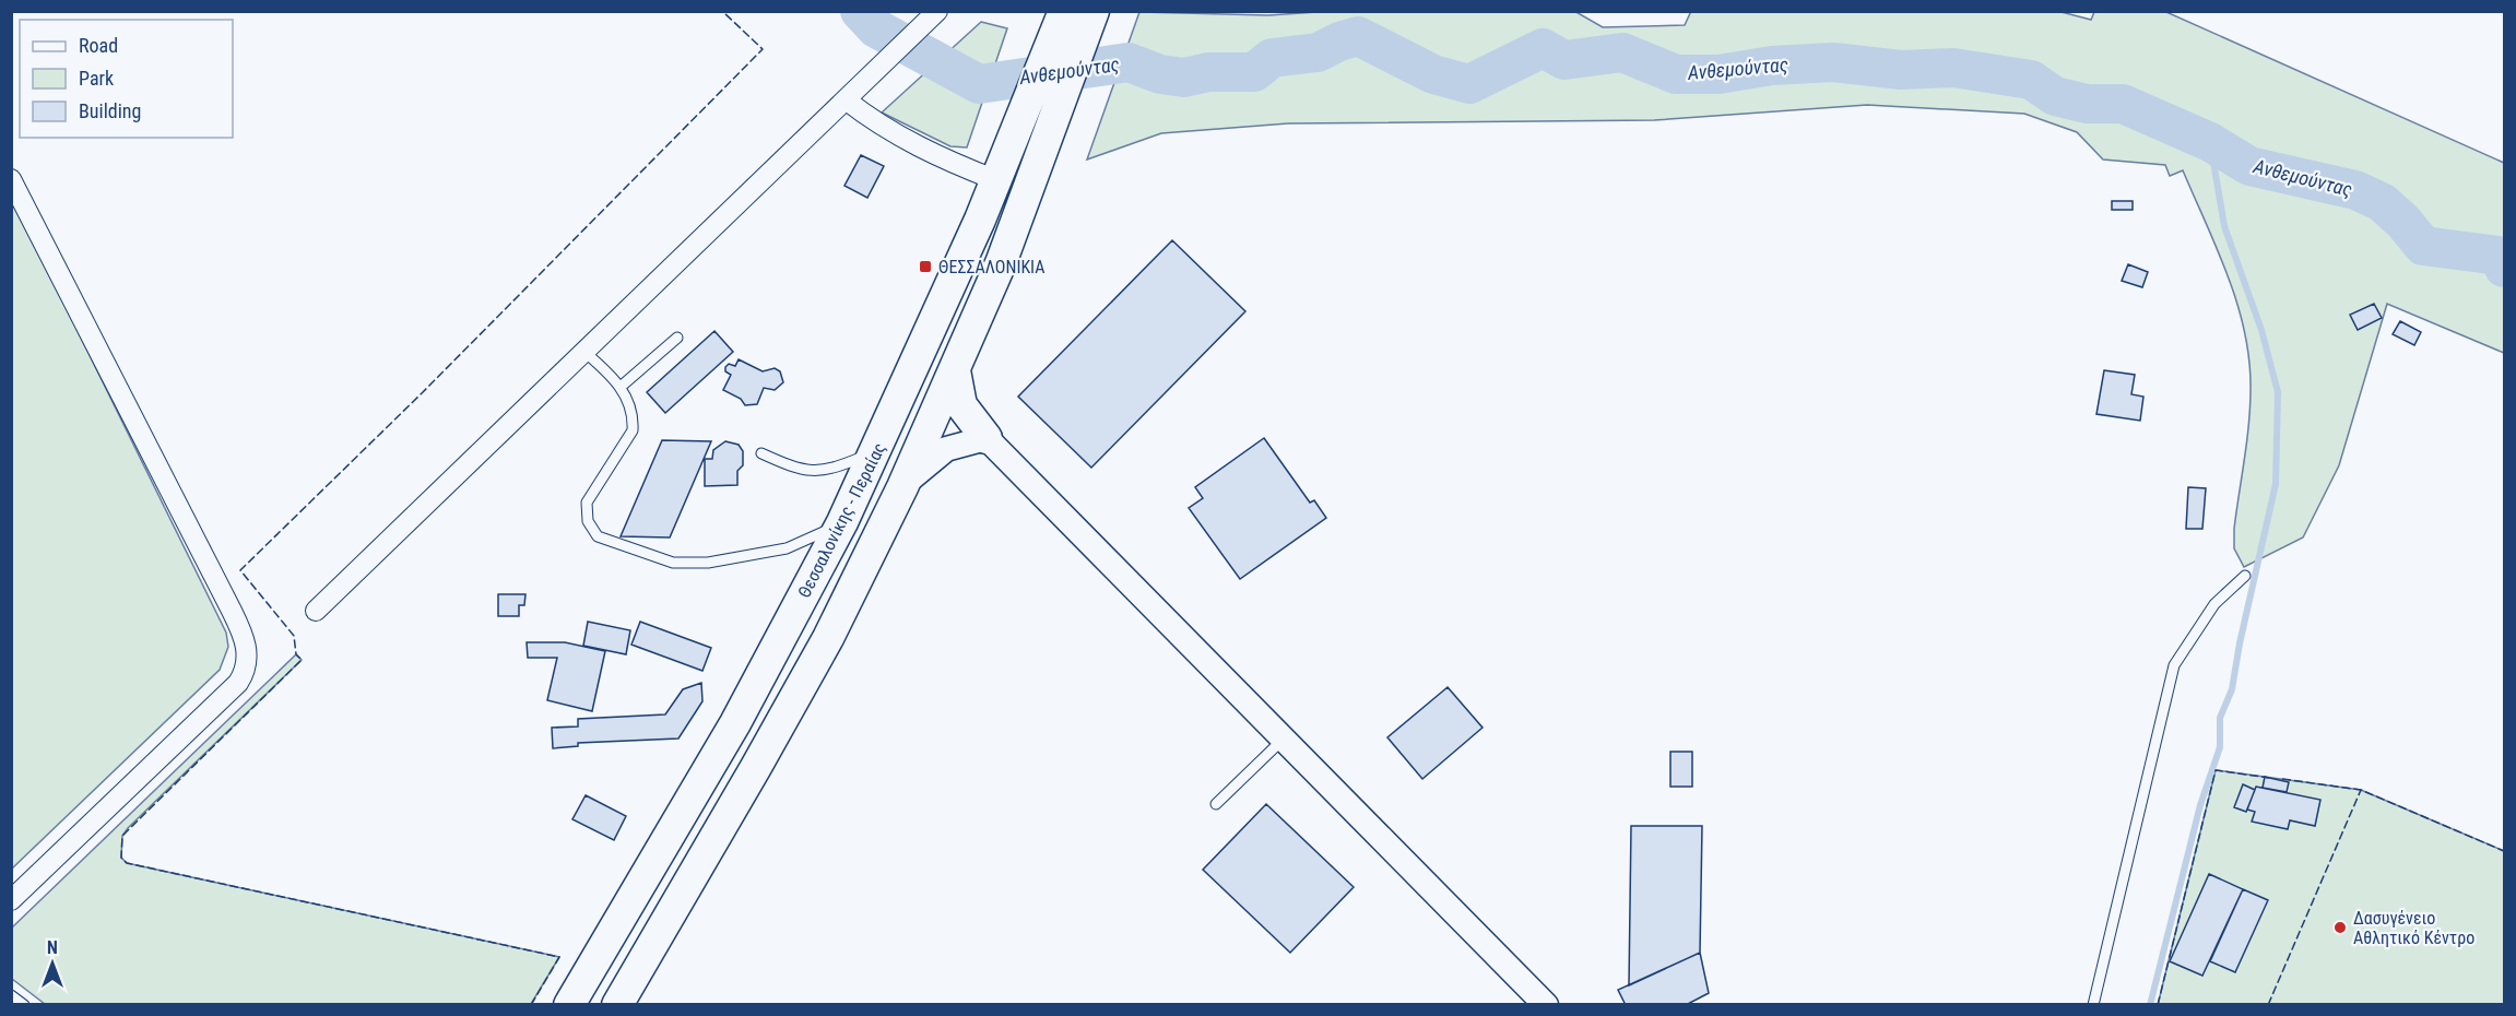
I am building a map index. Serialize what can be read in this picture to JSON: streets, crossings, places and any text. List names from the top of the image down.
{
  "streets": {
    "main road": ["Θεσσαλονίκης - Περαίας"]
  },
  "water": ["Ανθεμούντας"],
  "places": {
    "transit": ["ΘΕΣΣΑΛΟΝΙΚΙΑ"],
    "other": ["Δασυγένειο Αθλητικό Κέντρο"]
  },
  "legend": ["Road", "Park", "Building"],
  "north": "top"
}
